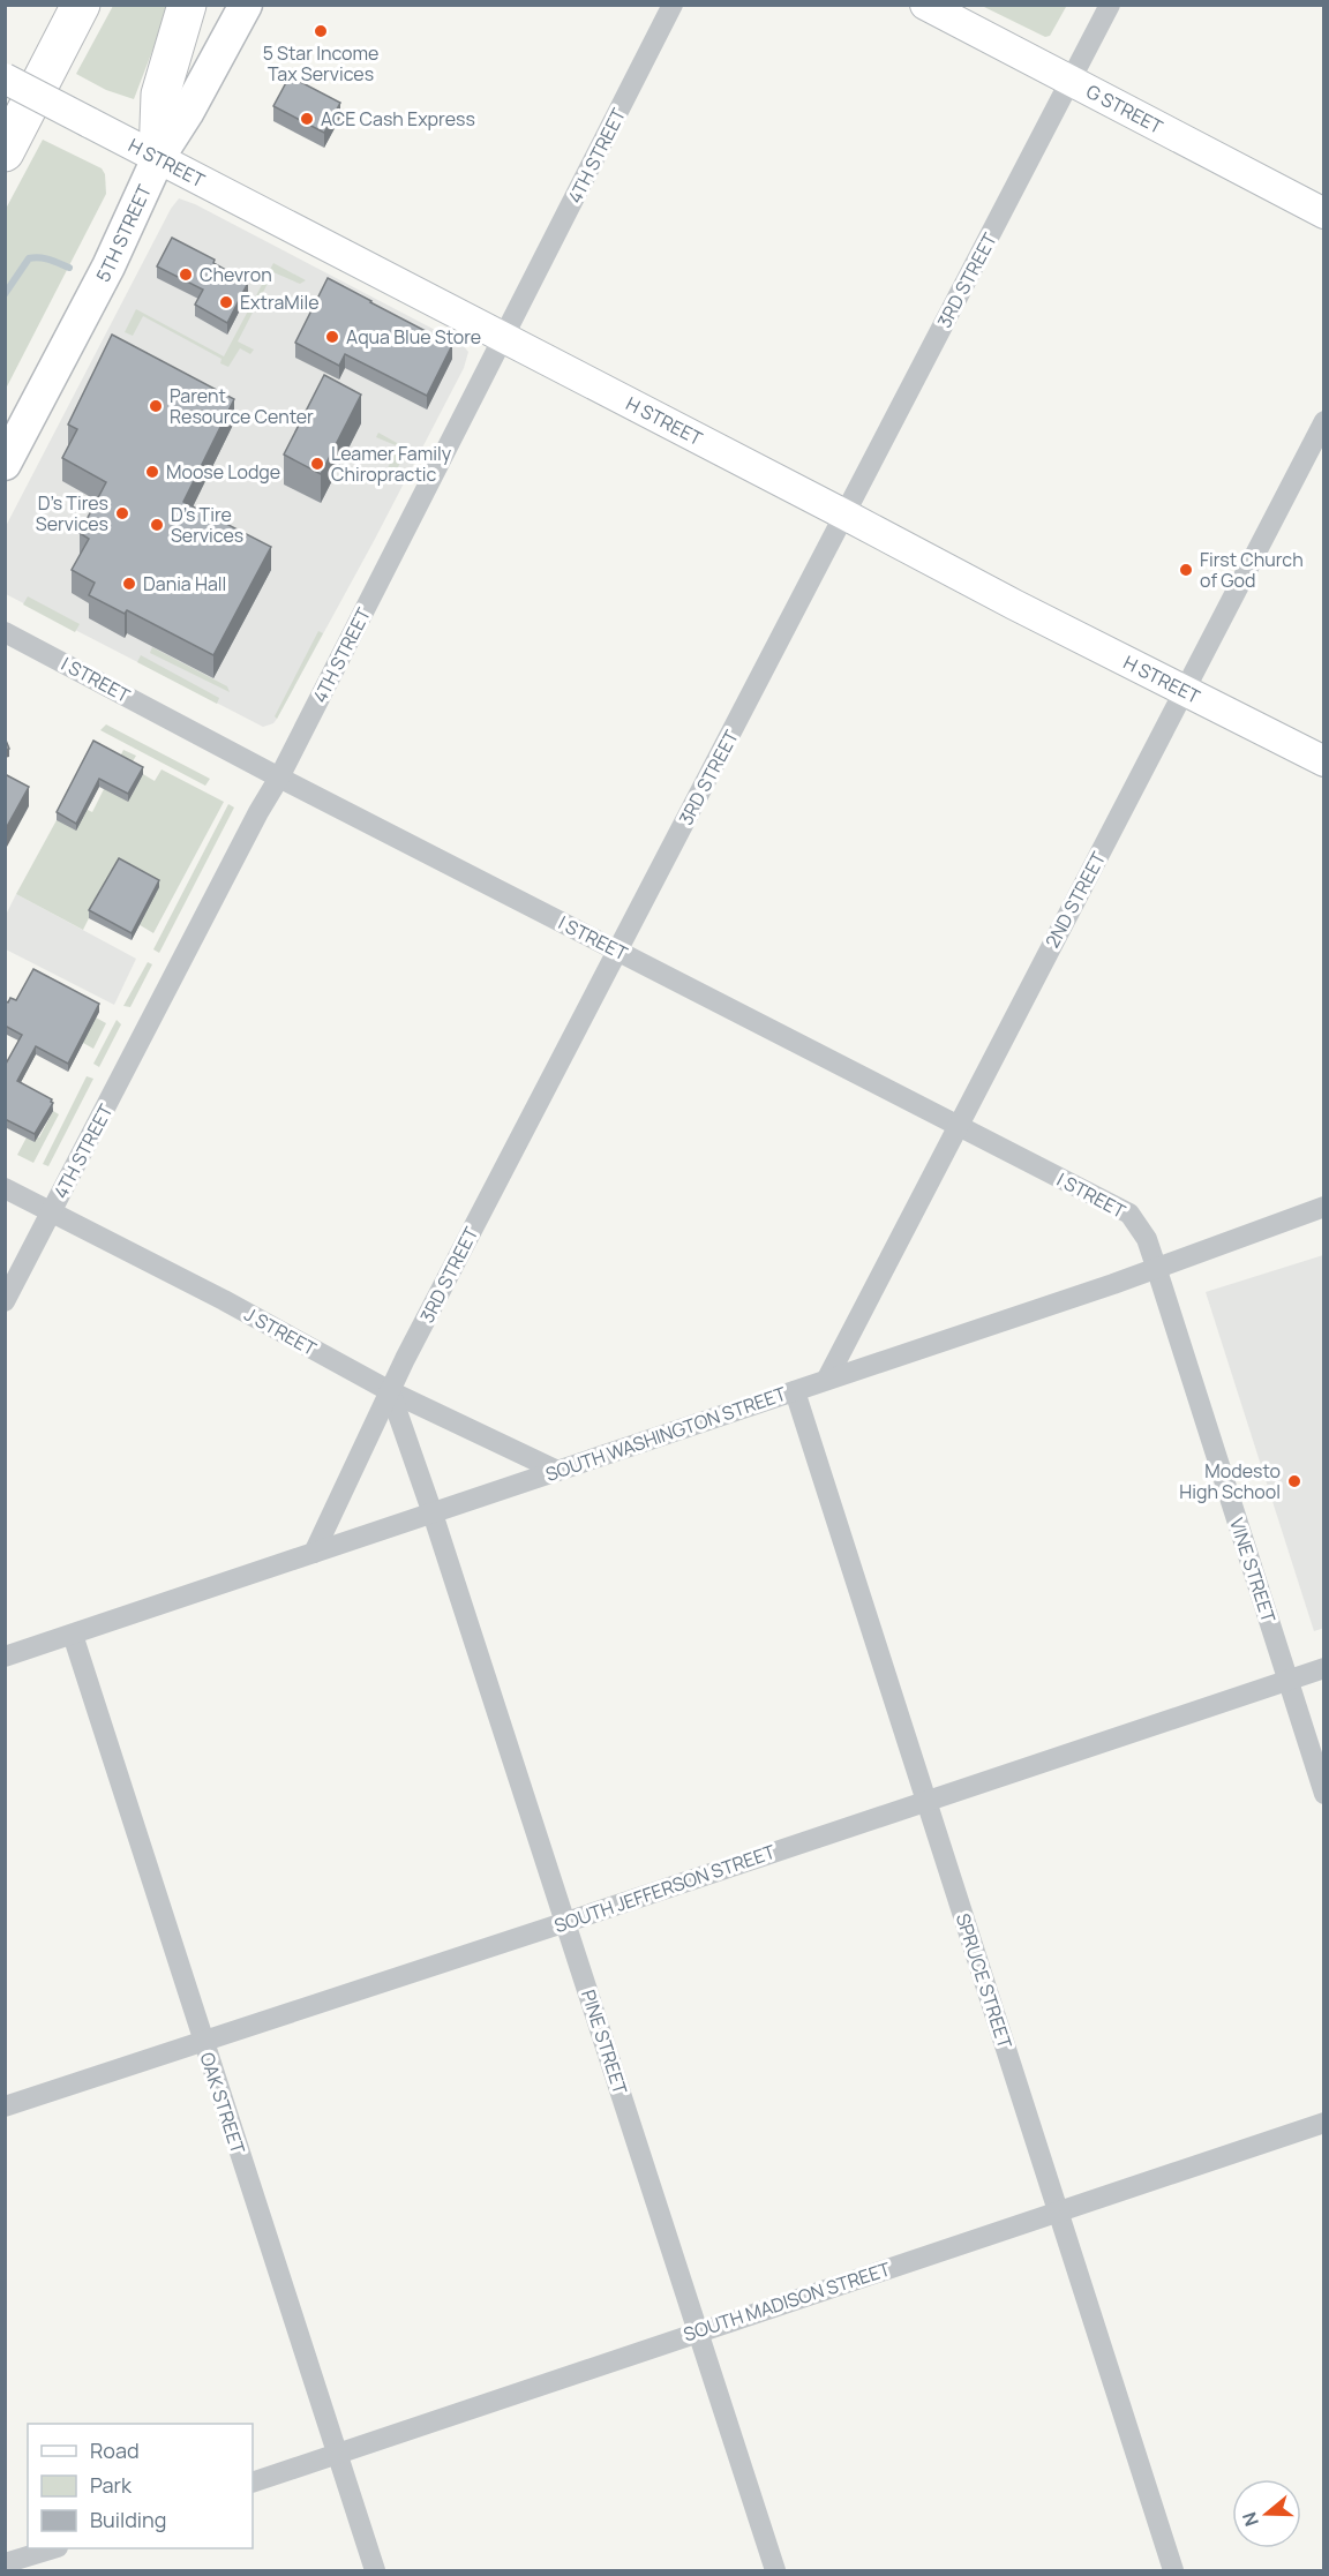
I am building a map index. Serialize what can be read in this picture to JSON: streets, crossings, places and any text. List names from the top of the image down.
{
  "streets": {
    "main road": ["G STREET", "H STREET", "5TH STREET"],
    "street": [
      "4TH STREET",
      "3RD STREET",
      "I STREET",
      "2ND STREET",
      "J STREET",
      "SOUTH WASHINGTON STREET",
      "VINE STREET",
      "SOUTH JEFFERSON STREET",
      "SPRUCE STREET",
      "PINE STREET",
      "OAK STREET",
      "SOUTH MADISON STREET"
    ]
  },
  "crossings": [
    ["G STREET", "3RD STREET"],
    ["4TH STREET", "H STREET"],
    ["4TH STREET", "I STREET"],
    ["4TH STREET", "J STREET"],
    ["H STREET", "5TH STREET"],
    ["H STREET", "3RD STREET"],
    ["H STREET", "2ND STREET"],
    ["3RD STREET", "I STREET"],
    ["3RD STREET", "J STREET"],
    ["3RD STREET", "SOUTH WASHINGTON STREET"],
    ["3RD STREET", "PINE STREET"],
    ["I STREET", "2ND STREET"],
    ["I STREET", "SOUTH WASHINGTON STREET"],
    ["I STREET", "VINE STREET"],
    ["2ND STREET", "SOUTH WASHINGTON STREET"],
    ["J STREET", "SOUTH WASHINGTON STREET"],
    ["J STREET", "PINE STREET"],
    ["SOUTH WASHINGTON STREET", "VINE STREET"],
    ["SOUTH WASHINGTON STREET", "SPRUCE STREET"],
    ["SOUTH WASHINGTON STREET", "PINE STREET"],
    ["SOUTH WASHINGTON STREET", "OAK STREET"],
    ["VINE STREET", "SOUTH JEFFERSON STREET"],
    ["SOUTH JEFFERSON STREET", "SPRUCE STREET"],
    ["SOUTH JEFFERSON STREET", "PINE STREET"],
    ["SOUTH JEFFERSON STREET", "OAK STREET"],
    ["SPRUCE STREET", "SOUTH MADISON STREET"],
    ["PINE STREET", "SOUTH MADISON STREET"],
    ["OAK STREET", "SOUTH MADISON STREET"]
  ],
  "places": [
    "5 Star Income Tax Services",
    "ACE Cash Express",
    "Chevron",
    "ExtraMile",
    "Aqua Blue Store",
    "Parent Resource Center",
    "Leamer Family Chiropractic",
    "Moose Lodge",
    "D's Tires Services",
    "D's Tire Services",
    "First Church of God",
    "Dania Hall",
    "Modesto High School"
  ],
  "legend": ["Road", "Park", "Building"],
  "north": "left"
}
